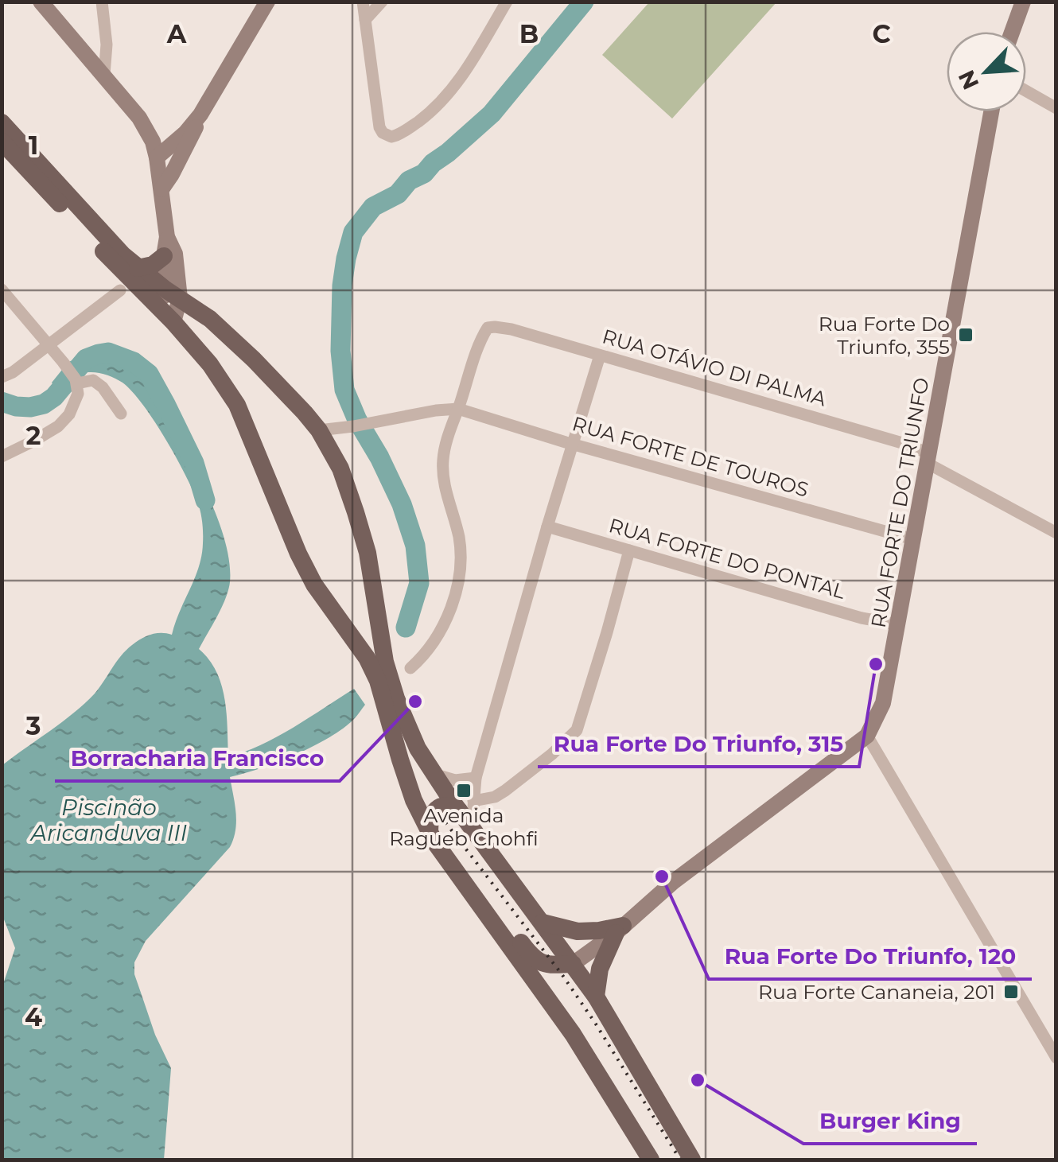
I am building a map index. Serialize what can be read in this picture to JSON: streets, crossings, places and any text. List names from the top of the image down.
{
  "streets": {
    "street": [
      "RUA OTÁVIO DI PALMA",
      "RUA FORTE DE TOUROS",
      "RUA FORTE DO TRIUNFO",
      "RUA FORTE DO PONTAL"
    ]
  },
  "crossings": [
    ["RUA OTÁVIO DI PALMA", "RUA FORTE DE TOUROS"],
    ["RUA OTÁVIO DI PALMA", "RUA FORTE DO TRIUNFO"],
    ["RUA FORTE DE TOUROS", "RUA FORTE DO TRIUNFO"],
    ["RUA FORTE DO TRIUNFO", "RUA FORTE DO PONTAL"]
  ],
  "water": ["Piscinão Aricanduva III"],
  "places": {
    "transit": ["Rua Forte Do Triunfo, 355", "Avenida Ragueb Chohfi", "Rua Forte Cananeia, 201"],
    "other": [
      "Rua Forte Do Triunfo, 315",
      "Borracharia Francisco",
      "Rua Forte Do Triunfo, 120",
      "Burger King"
    ]
  },
  "north": "bottom left",
  "grid": {
    "columns": ["A", "B", "C"],
    "rows": [
      "1",
      "2",
      "3",
      "4"
    ]
  }
}
